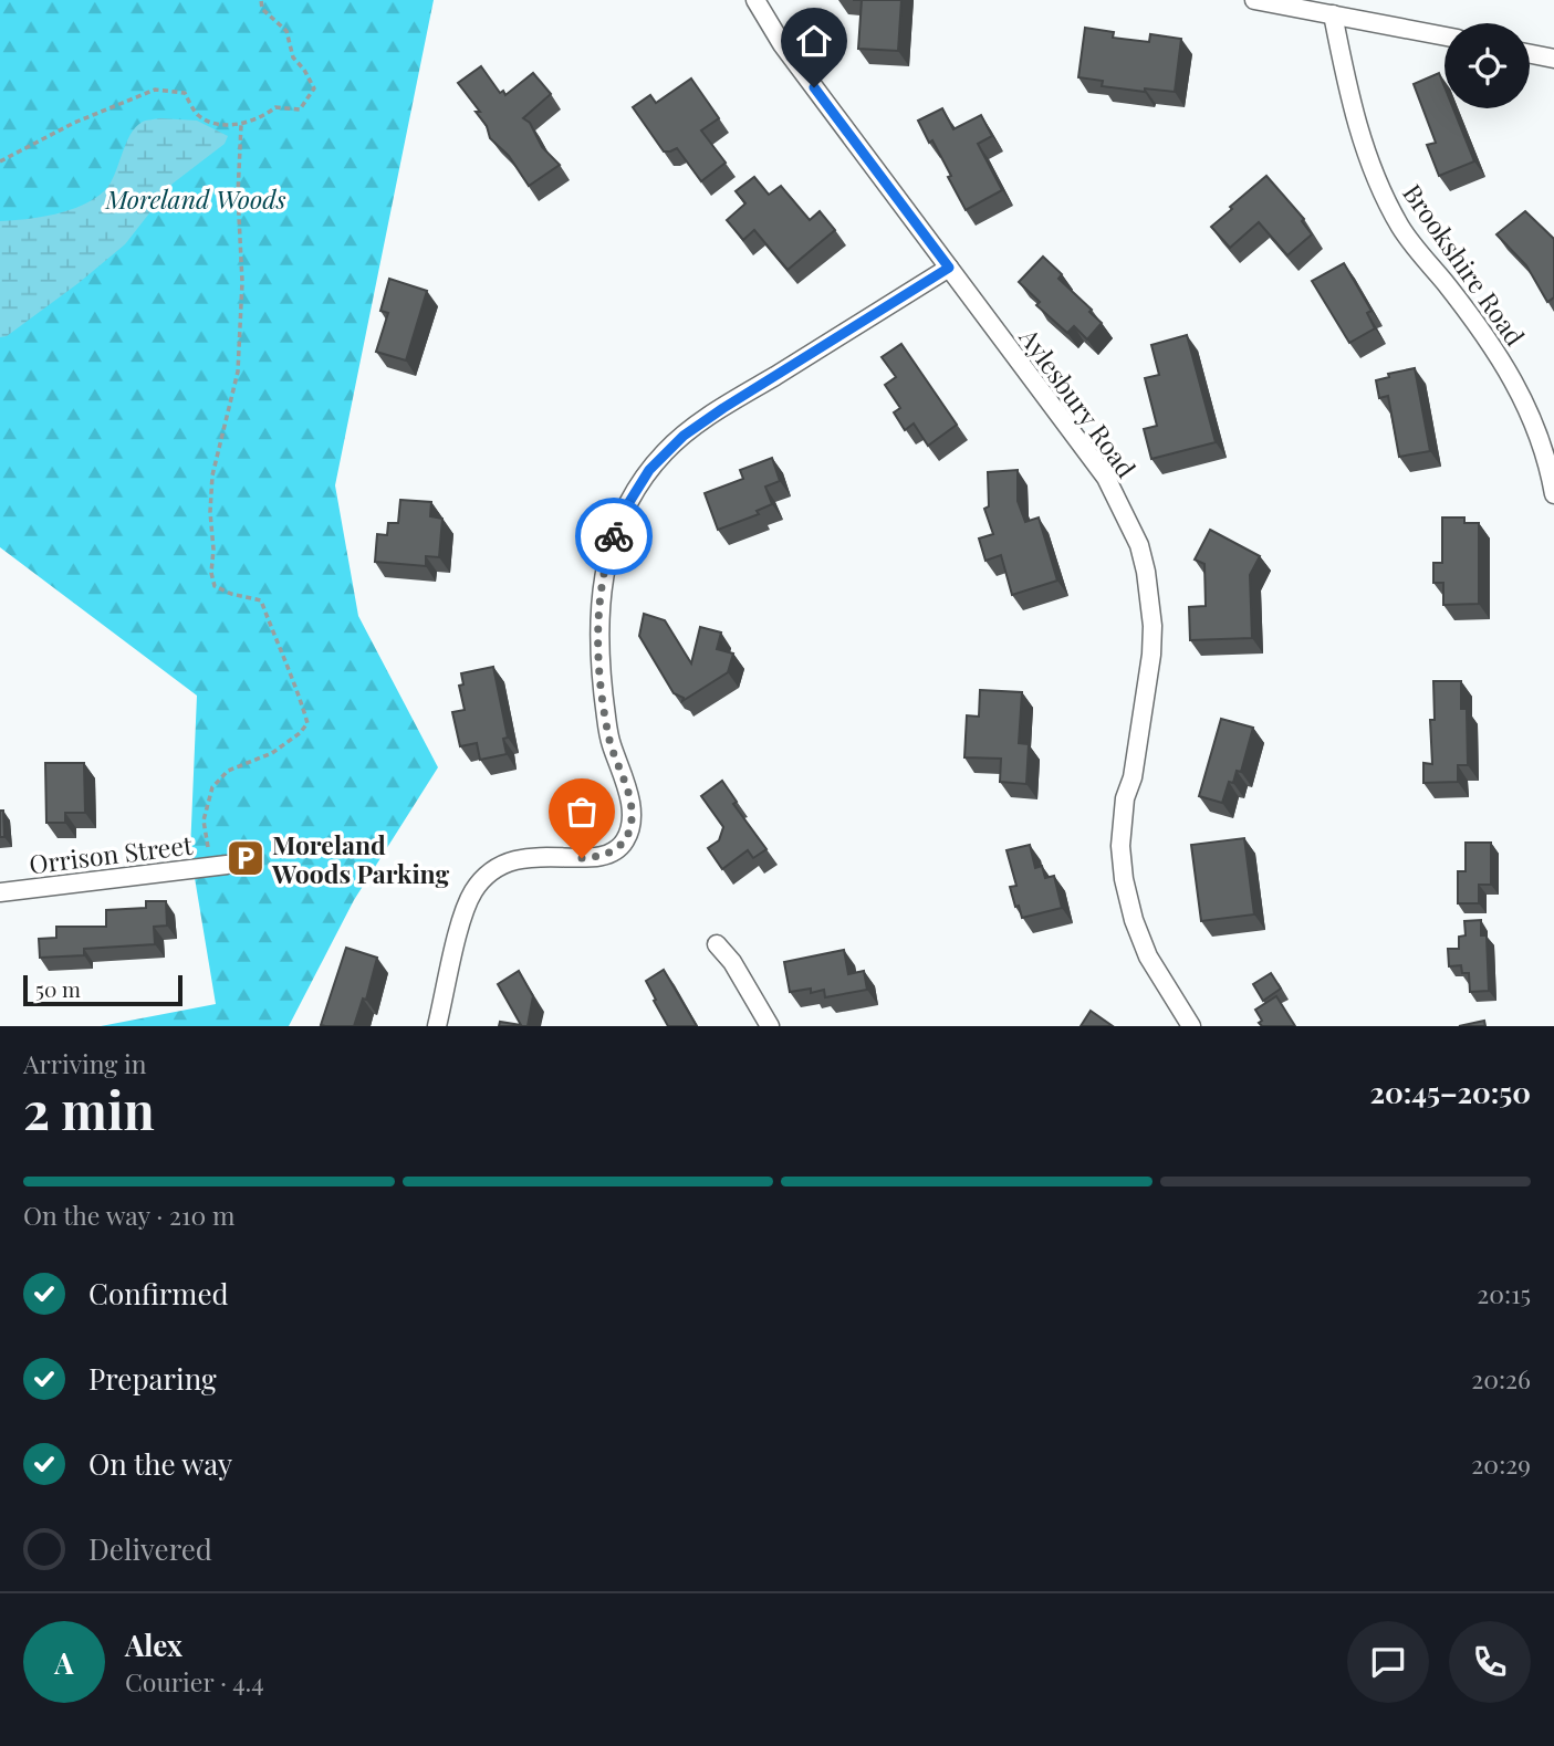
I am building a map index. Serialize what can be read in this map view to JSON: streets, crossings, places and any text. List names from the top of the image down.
{
  "streets": {
    "street": ["Brookshire Road", "Aylesbury Road", "Orrison Street"]
  },
  "parks": ["Moreland Woods"],
  "places": {
    "parking": ["Moreland Woods Parking"]
  },
  "scale_bar": "50 m",
  "page": {
    "scale": "50 m",
    "heading": ["2 min", "Arriving in", "20:45–20:50"],
    "panel": ["Alex", "Courier · 4.4"],
    "bar": "On the way · 210 m",
    "list": [
      ["Confirmed", "20:15"],
      ["Preparing", "20:26"],
      ["On the way", "20:29"],
      "Delivered"
    ],
    "round": "A"
  }
}
